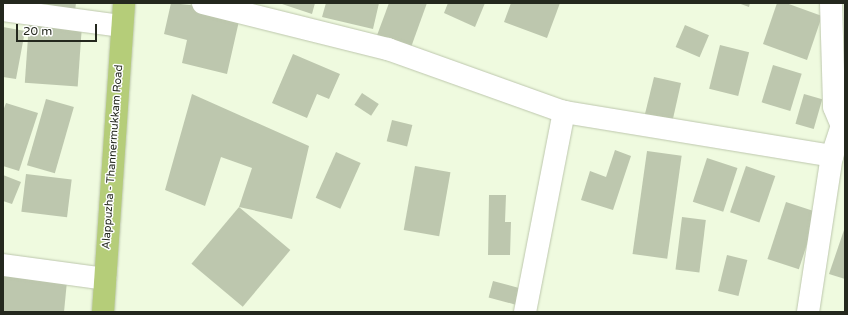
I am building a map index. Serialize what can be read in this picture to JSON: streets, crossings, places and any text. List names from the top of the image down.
{
  "streets": {
    "main road": ["Alappuzha - Thannermukkam Road"]
  },
  "scale_bar": "20 m"
}
